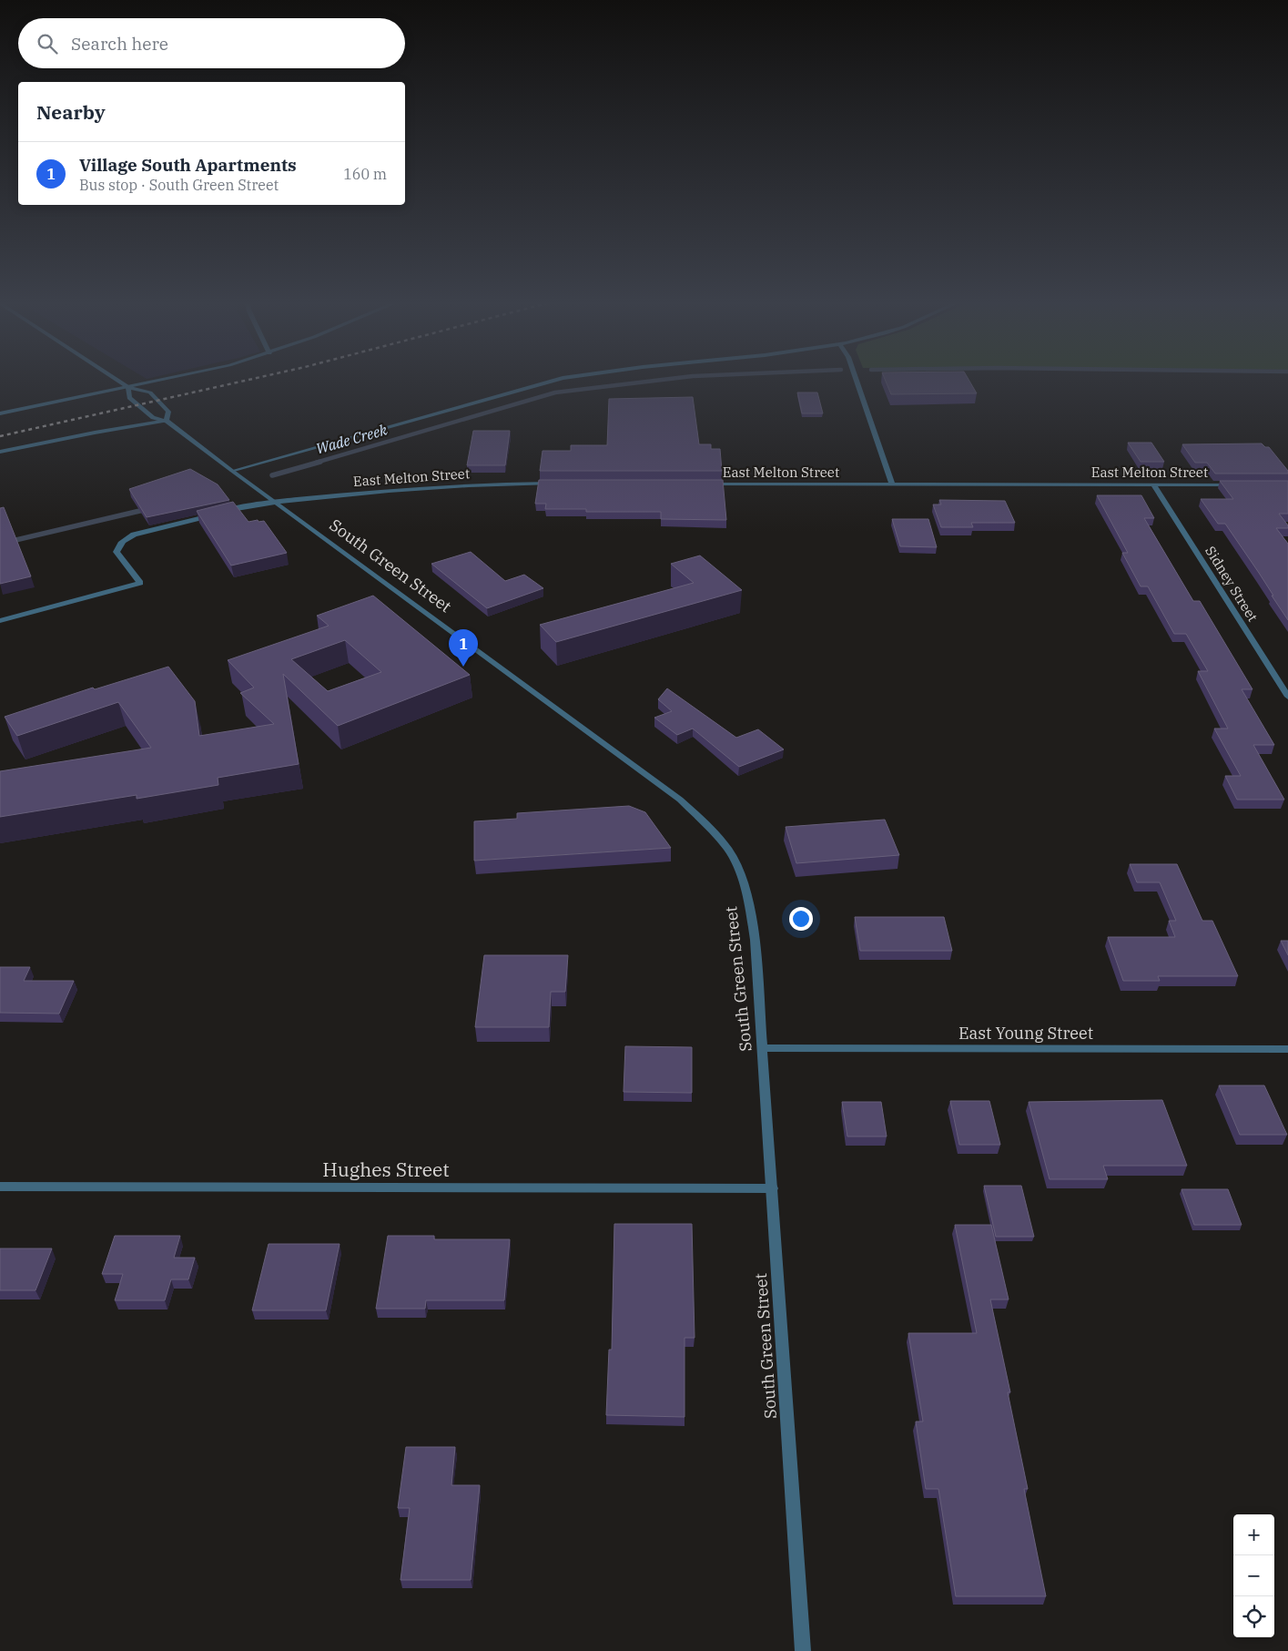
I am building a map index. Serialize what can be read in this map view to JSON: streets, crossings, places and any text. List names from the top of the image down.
{
  "streets": {
    "street": [
      "East Melton Street",
      "South Green Street",
      "Sidney Street",
      "East Young Street",
      "Hughes Street"
    ]
  },
  "crossings": [
    ["East Melton Street", "South Green Street"],
    ["East Melton Street", "Sidney Street"],
    ["South Green Street", "East Young Street"],
    ["South Green Street", "Hughes Street"]
  ],
  "water": ["Wade Creek"],
  "page": {
    "search": "Search here",
    "heading": "Nearby",
    "list": [
      {
        "mark": "1",
        "name": "Village South Apartments",
        "note": "Bus stop · South Green Street",
        "value": "160 m"
      }
    ],
    "pins": "1",
    "map_buttons": ["+", "−"]
  }
}
